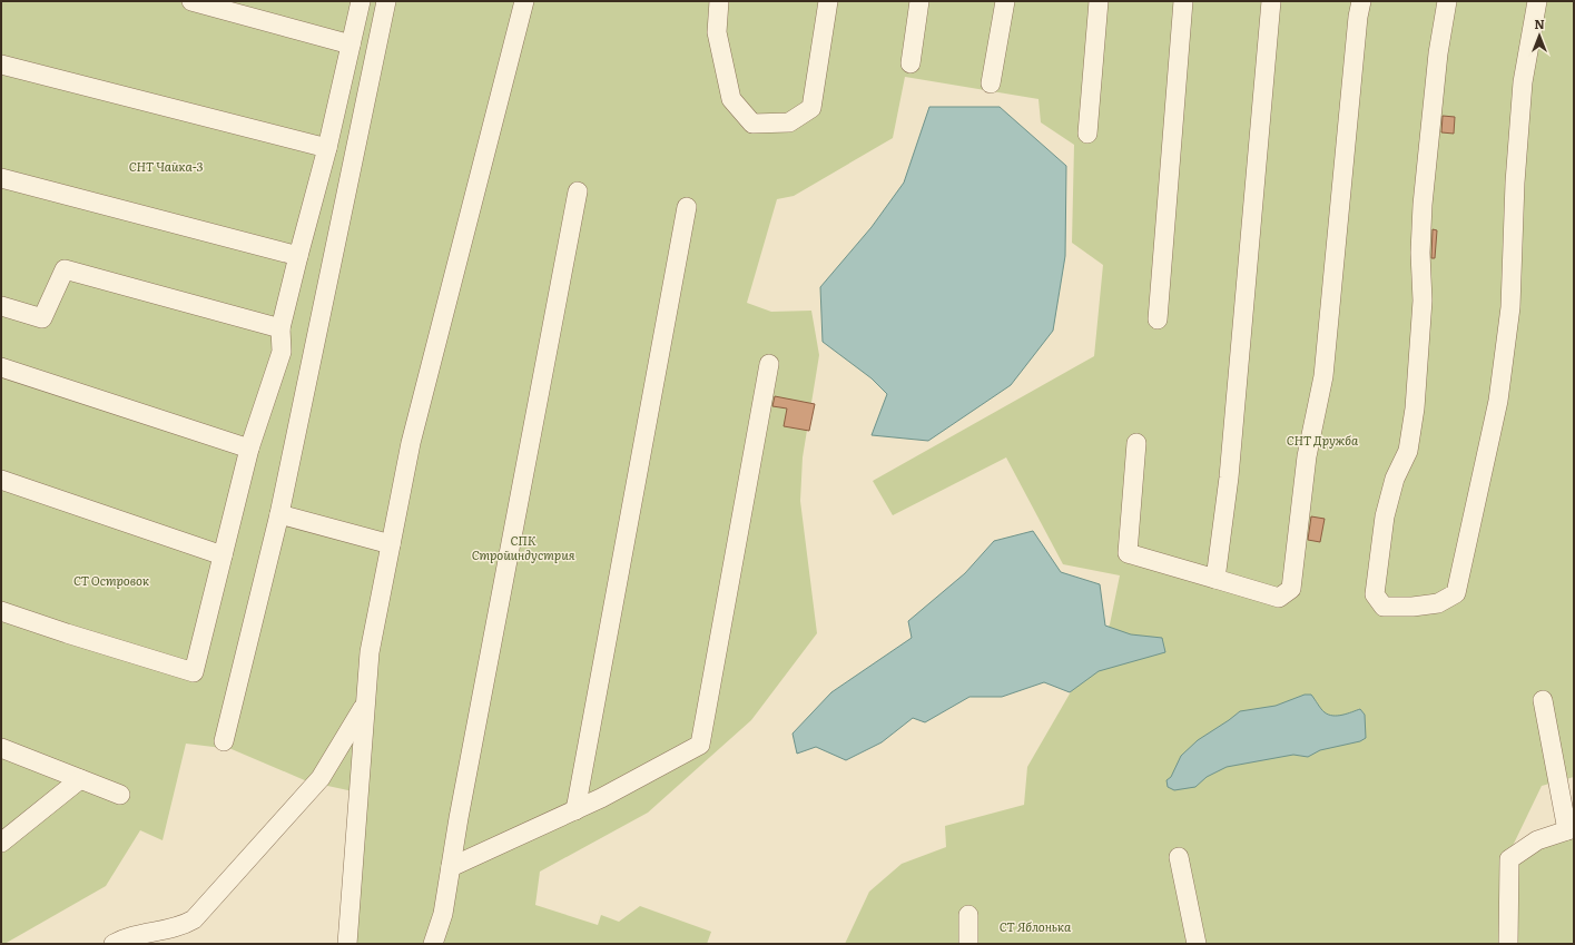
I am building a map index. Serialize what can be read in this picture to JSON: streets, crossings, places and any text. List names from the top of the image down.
{
  "parks": [
    "СНТ Чайка-3",
    "СНТ Дружба",
    "СПК Стройиндустрия",
    "СТ Островок",
    "СТ Яблонька"
  ],
  "north": "top"
}
